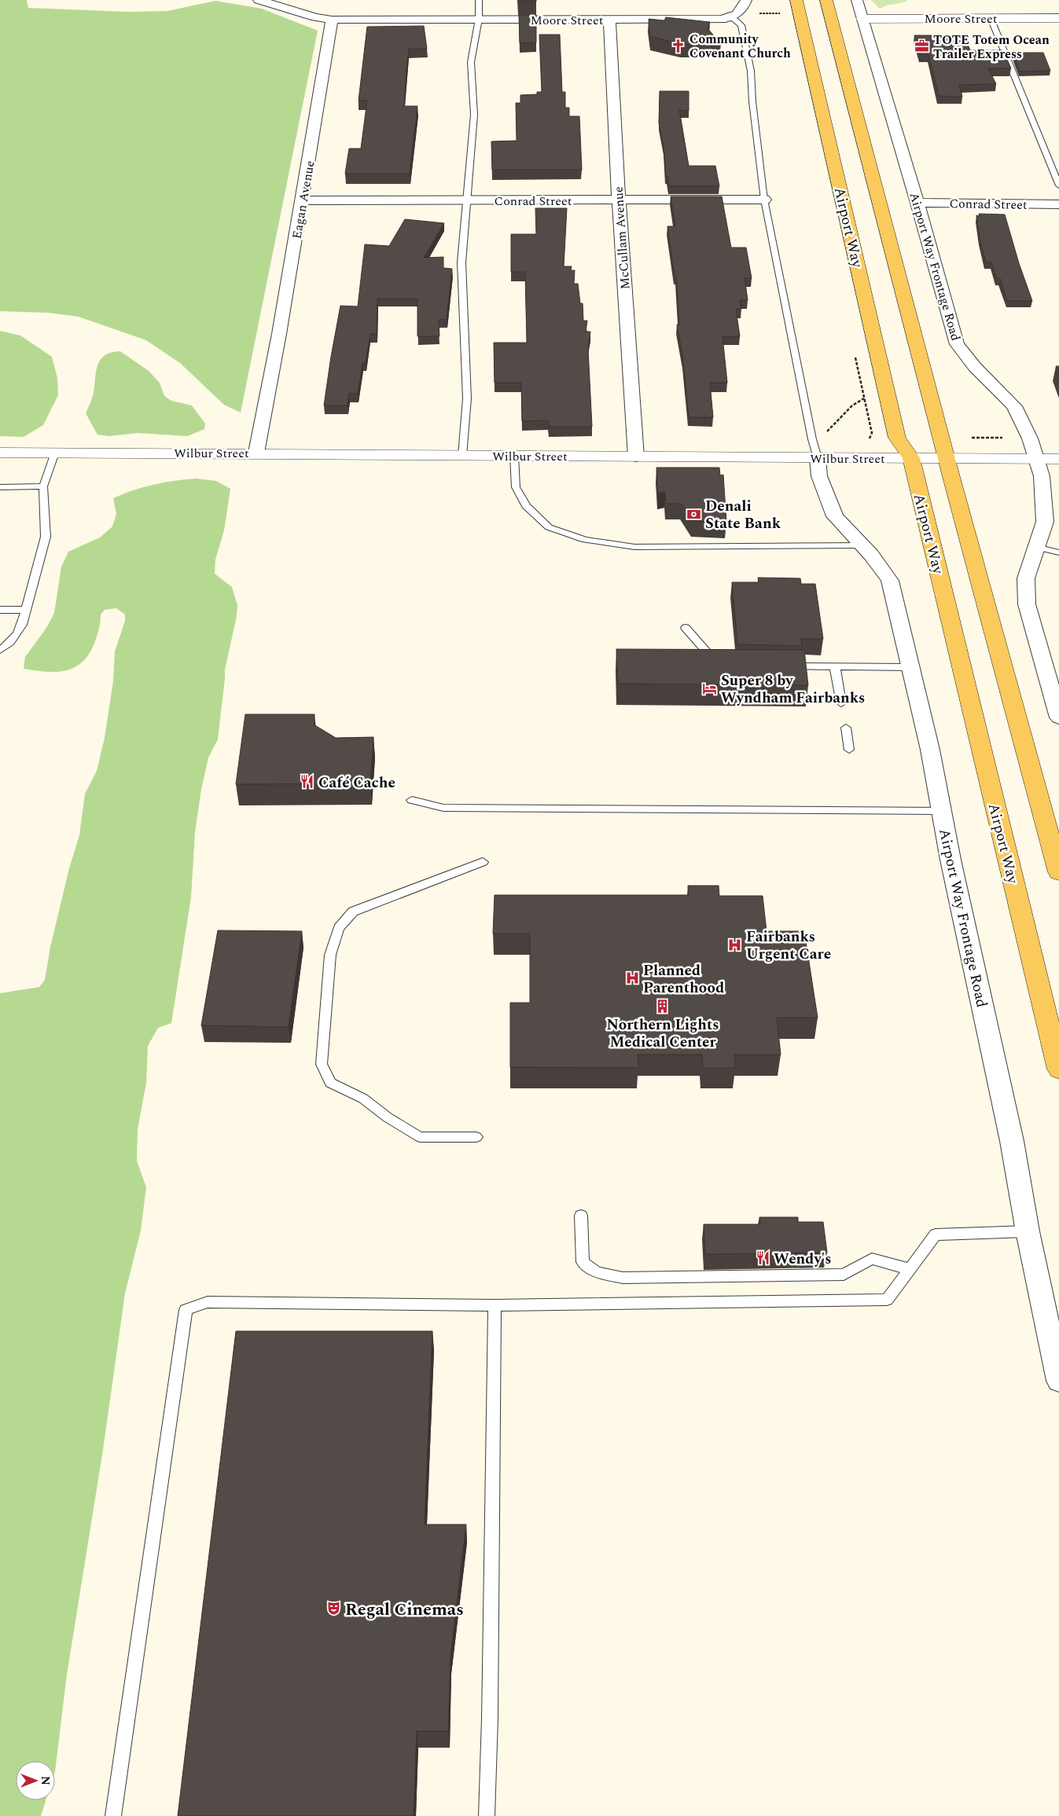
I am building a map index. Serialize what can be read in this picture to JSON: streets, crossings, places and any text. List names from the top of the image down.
{
  "streets": {
    "main road": ["Airport Way"],
    "street": [
      "Moore Street",
      "Eagan Avenue",
      "Conrad Street",
      "McCullam Avenue",
      "Airport Way Frontage Road",
      "Wilbur Street"
    ]
  },
  "crossings": [
    ["Moore Street", "Eagan Avenue"],
    ["Moore Street", "McCullam Avenue"],
    ["Moore Street", "Airport Way Frontage Road"],
    ["Eagan Avenue", "Conrad Street"],
    ["Eagan Avenue", "Wilbur Street"],
    ["Conrad Street", "McCullam Avenue"],
    ["Conrad Street", "Airport Way Frontage Road"],
    ["Airport Way", "Wilbur Street"],
    ["McCullam Avenue", "Wilbur Street"],
    ["Airport Way Frontage Road", "Wilbur Street"]
  ],
  "places": {
    "church": ["Community Covenant Church"],
    "office": ["TOTE Totem Ocean Trailer Express"],
    "bank": ["Denali State Bank"],
    "hotel": ["Super 8 by Wyndham Fairbanks"],
    "restaurant": ["Café Cache", "Wendy's"],
    "hospital": ["Fairbanks Urgent Care", "Planned Parenthood"],
    "building": ["Northern Lights Medical Center"],
    "theatre": ["Regal Cinemas"]
  },
  "north": "right"
}
